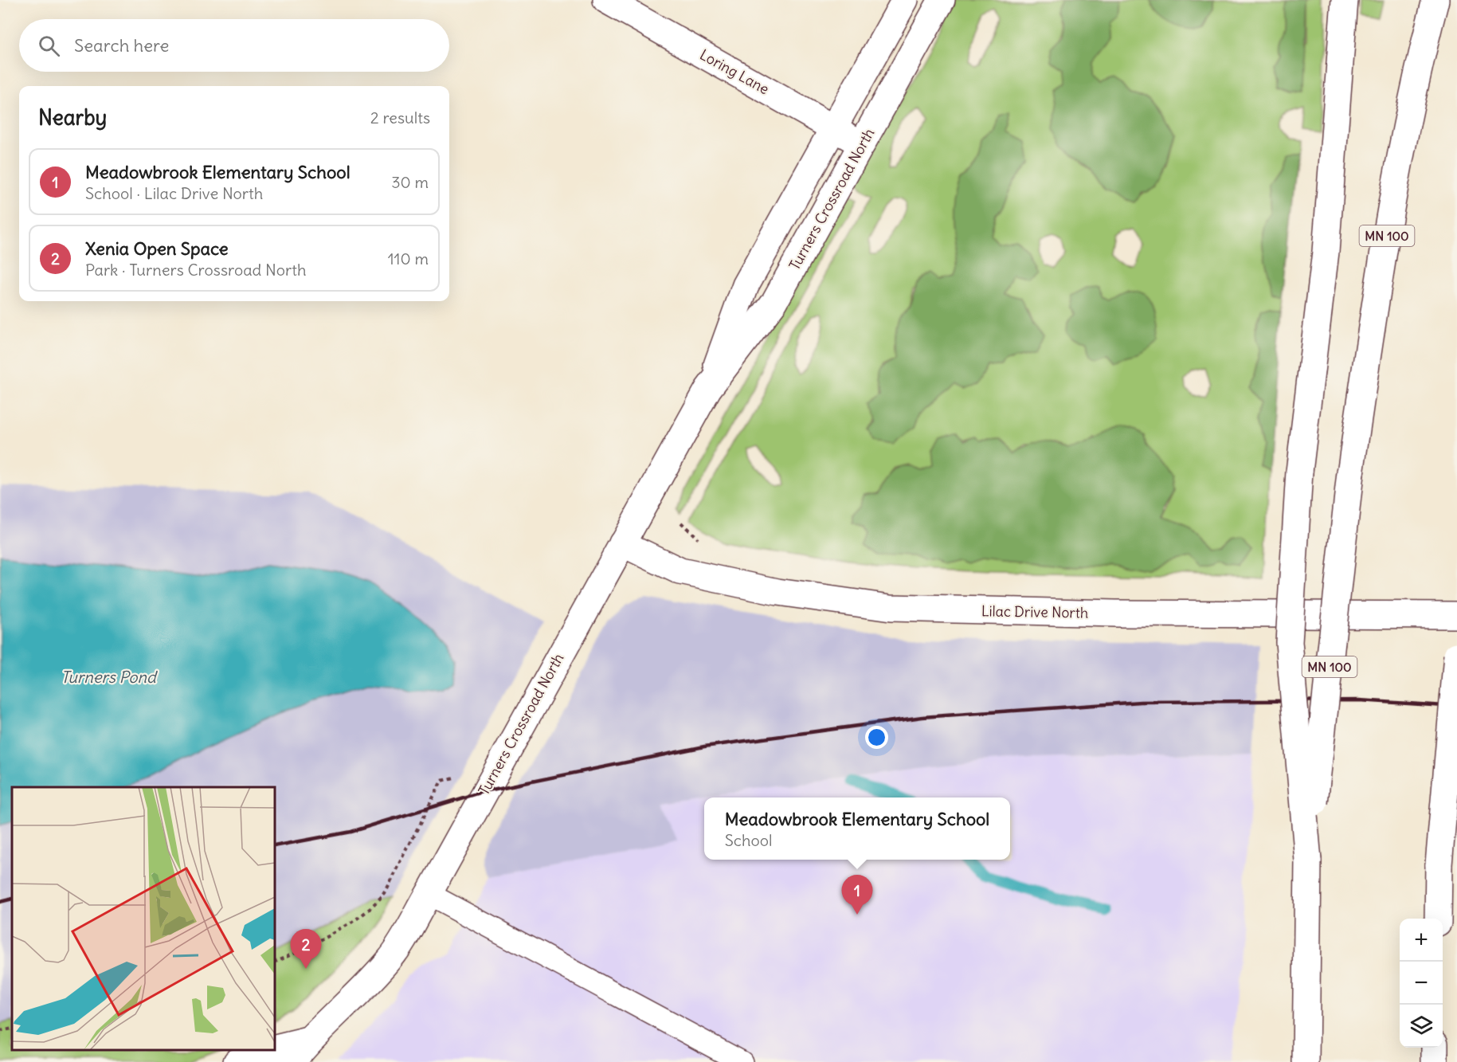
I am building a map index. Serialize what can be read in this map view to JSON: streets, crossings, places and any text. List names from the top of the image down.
{
  "streets": {
    "main road": [
      "Loring Lane",
      "Turners Crossroad North",
      "MN 100",
      "Lilac Drive North"
    ]
  },
  "crossings": [
    ["Loring Lane", "Turners Crossroad North"],
    ["Turners Crossroad North", "Lilac Drive North"]
  ],
  "water": ["Turners Pond"],
  "page": {
    "search": "Search here",
    "heading": ["Nearby", "2 results"],
    "list": [
      {
        "mark": "1",
        "name": "Meadowbrook Elementary School",
        "note": "School · Lilac Drive North",
        "value": "30 m"
      },
      {
        "mark": "2",
        "name": "Xenia Open Space",
        "note": "Park · Turners Crossroad North",
        "value": "110 m"
      }
    ],
    "popup": ["Meadowbrook Elementary School", "School"],
    "pins": ["1", "2"],
    "map_buttons": ["+", "−"]
  }
}
